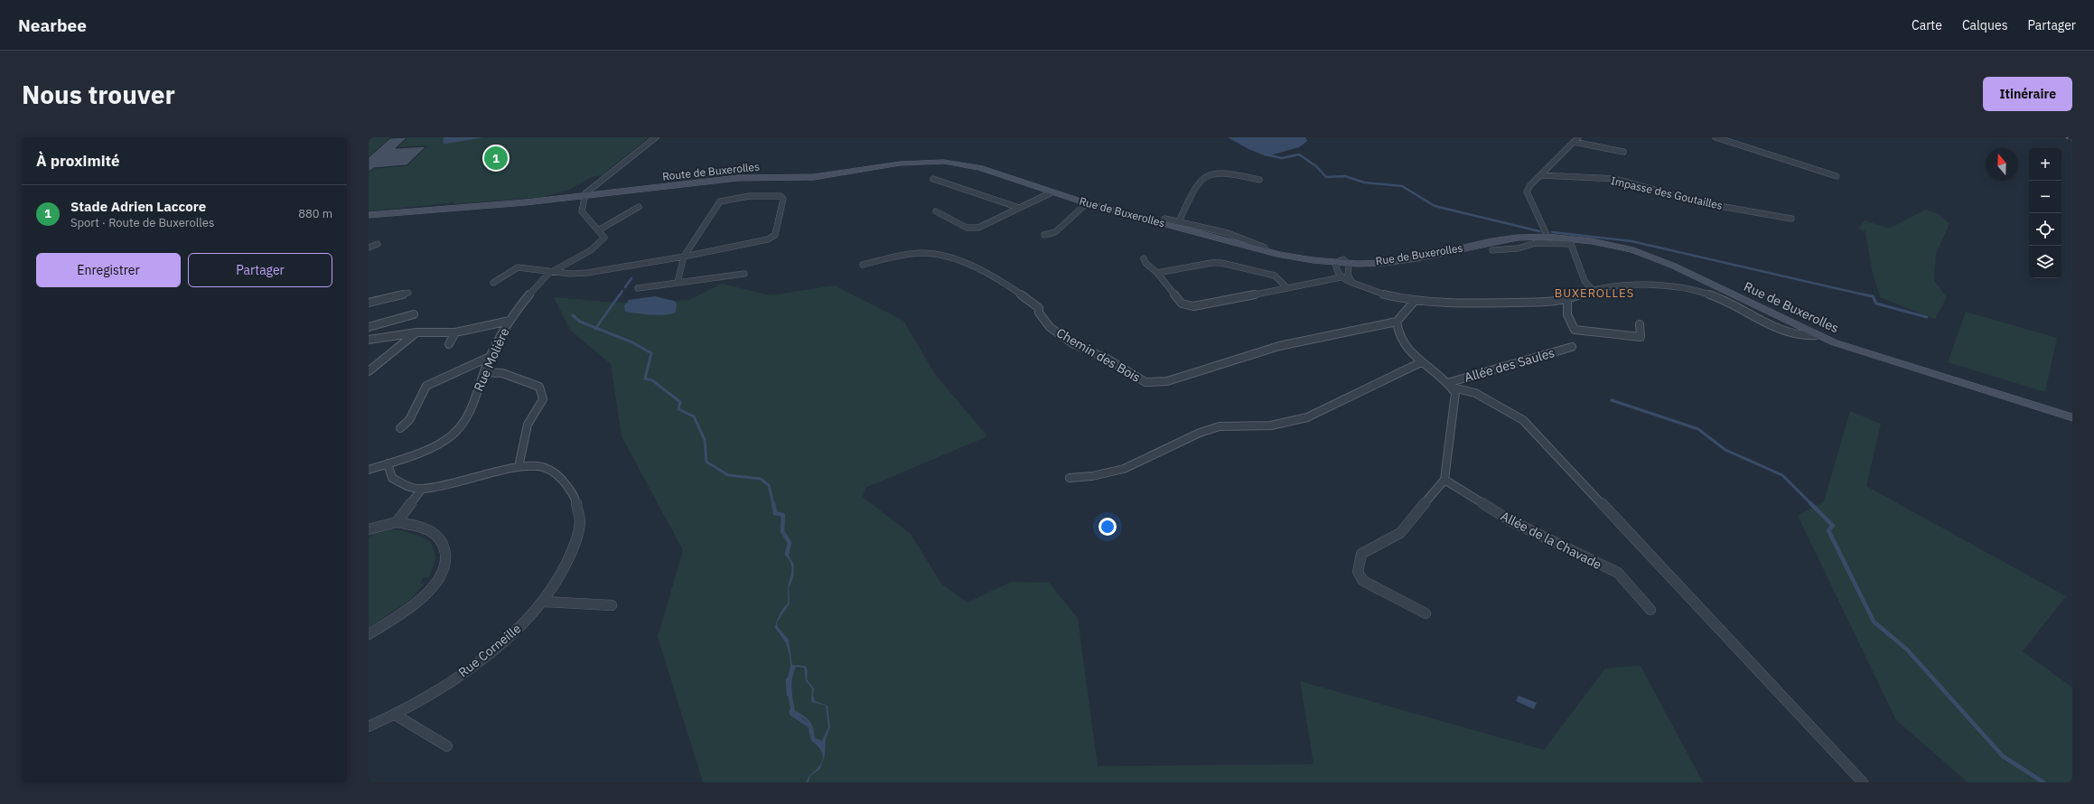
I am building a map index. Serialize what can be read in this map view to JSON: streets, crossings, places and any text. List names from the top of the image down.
{
  "streets": {
    "street": [
      "Route de Buxerolles",
      "Impasse des Goutailles",
      "Rue de Buxerolles",
      "Chemin des Bois",
      "Rue Molière",
      "Allée des Saules",
      "Allée de la Chavade",
      "Rue Corneille"
    ]
  },
  "crossings": [
    ["Route de Buxerolles", "Rue de Buxerolles"],
    ["Rue Molière", "Rue Corneille"]
  ],
  "districts": ["BUXEROLLES"],
  "north": "top",
  "page": {
    "header": "Nearbee",
    "nav": ["Carte", "Calques", "Partager"],
    "buttons": [
      "Itinéraire",
      ["Enregistrer", "Partager"]
    ],
    "title": "Nous trouver",
    "heading": "À proximité",
    "pins": "1",
    "map_buttons": ["+", "−"],
    "list": [
      {
        "mark": "1",
        "name": "Stade Adrien Laccore",
        "note": "Sport · Route de Buxerolles",
        "value": "880 m"
      }
    ]
  }
}
